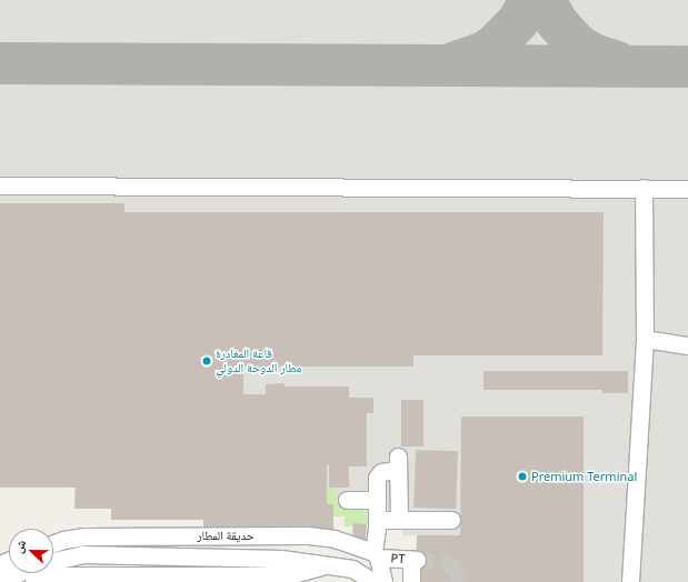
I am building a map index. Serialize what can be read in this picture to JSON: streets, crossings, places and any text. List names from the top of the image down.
{
  "streets": {
    "street": ["حديقة المطار", "PT"]
  },
  "crossings": [
    ["حديقة المطار", "PT"]
  ],
  "places": ["قاعة المغادرة مطار الدوحة الدولي", "Premium Terminal"],
  "north": "left"
}
